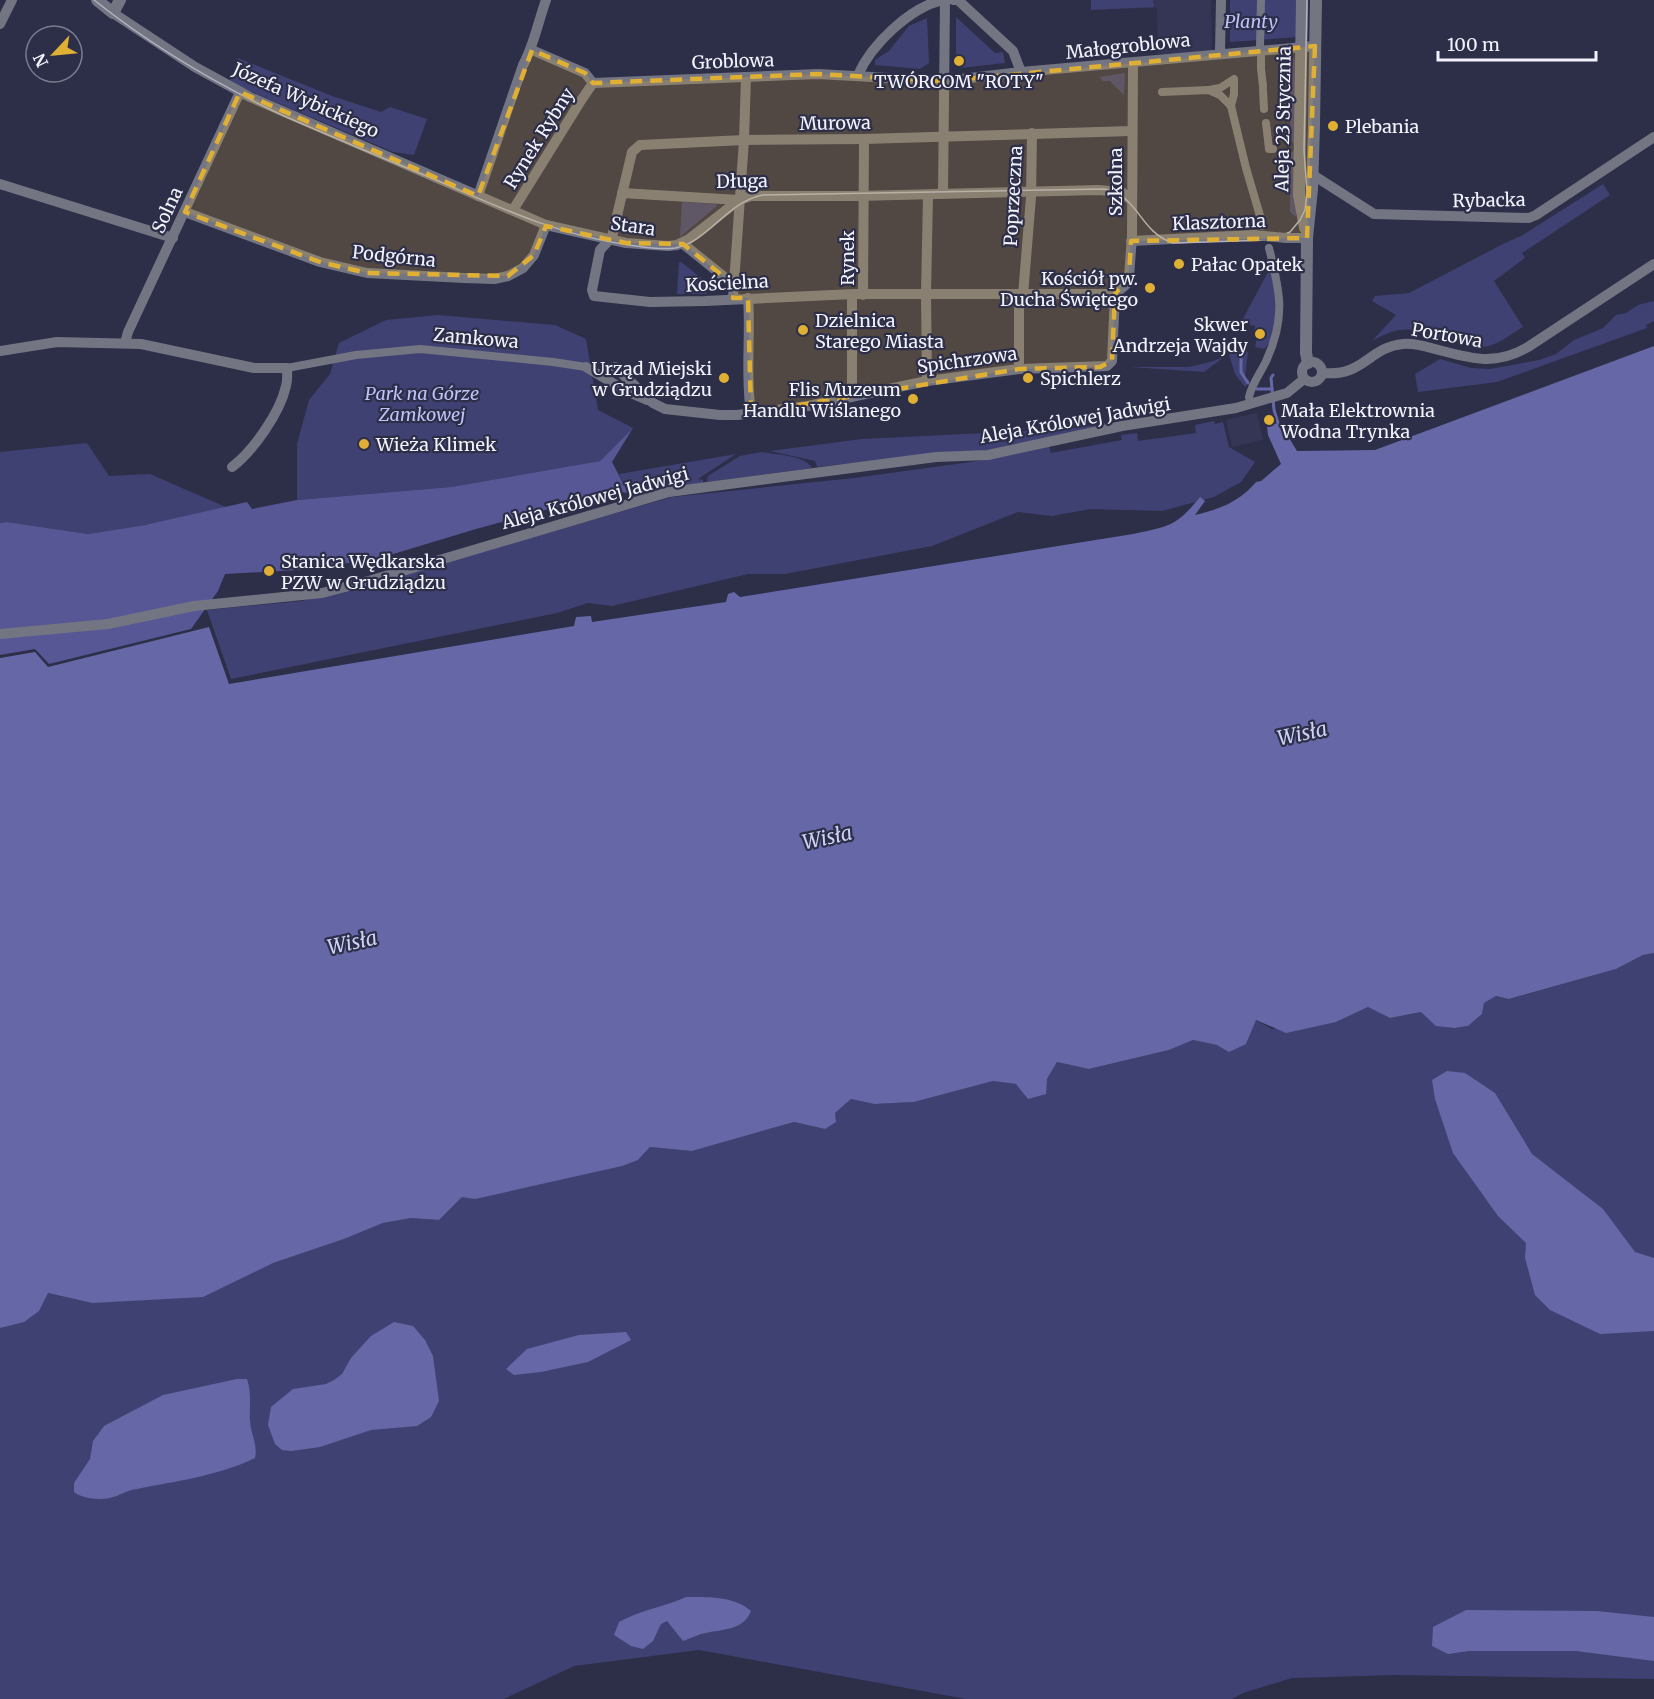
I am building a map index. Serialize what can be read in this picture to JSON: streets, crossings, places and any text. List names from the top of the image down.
{
  "streets": {
    "street": [
      "Małogroblowa",
      "Groblowa",
      "Józefa Wybickiego",
      "Aleja 23 Stycznia",
      "Murowa",
      "Rynek Rybny",
      "Długa",
      "Szkolna",
      "Poprzeczna",
      "Rybacka",
      "Solna",
      "Klasztorna",
      "Stara",
      "Podgórna",
      "Rynek",
      "Kościelna",
      "Portowa",
      "Zamkowa",
      "Spichrzowa",
      "Aleja Królowej Jadwigi"
    ]
  },
  "crossings": [
    ["Małogroblowa", "Groblowa"],
    ["Małogroblowa", "Aleja 23 Stycznia"],
    ["Małogroblowa", "Szkolna"],
    ["Groblowa", "Rynek Rybny"],
    ["Józefa Wybickiego", "Rynek Rybny"],
    ["Józefa Wybickiego", "Solna"],
    ["Józefa Wybickiego", "Stara"],
    ["Aleja 23 Stycznia", "Rybacka"],
    ["Aleja 23 Stycznia", "Klasztorna"],
    ["Aleja 23 Stycznia", "Portowa"],
    ["Aleja 23 Stycznia", "Aleja Królowej Jadwigi"],
    ["Murowa", "Długa"],
    ["Murowa", "Szkolna"],
    ["Murowa", "Poprzeczna"],
    ["Murowa", "Stara"],
    ["Murowa", "Rynek"],
    ["Murowa", "Kościelna"],
    ["Rynek Rybny", "Stara"],
    ["Długa", "Rynek"],
    ["Szkolna", "Klasztorna"],
    ["Szkolna", "Rynek"],
    ["Szkolna", "Spichrzowa"],
    ["Poprzeczna", "Rynek"],
    ["Poprzeczna", "Spichrzowa"],
    ["Solna", "Podgórna"],
    ["Solna", "Zamkowa"],
    ["Stara", "Podgórna"],
    ["Rynek", "Kościelna"],
    ["Rynek", "Spichrzowa"],
    ["Portowa", "Aleja Królowej Jadwigi"],
    ["Zamkowa", "Spichrzowa"]
  ],
  "water": ["Wisła"],
  "parks": ["Planty", "Park na Górze Zamkowej"],
  "places": [
    "TWÓRCOM \"ROTY\"",
    "Plebania",
    "Pałac Opatek",
    "Kościół pw. Ducha Świętego",
    "Dzielnica Starego Miasta",
    "Skwer Andrzeja Wajdy",
    "Urząd Miejski w Grudziądzu",
    "Spichlerz",
    "Flis Muzeum Handlu Wiślanego",
    "Mała Elektrownia Wodna Trynka",
    "Wieża Klimek",
    "Stanica Wędkarska PZW w Grudziądzu"
  ],
  "scale_bar": "100 m",
  "north": "bottom left"
}
